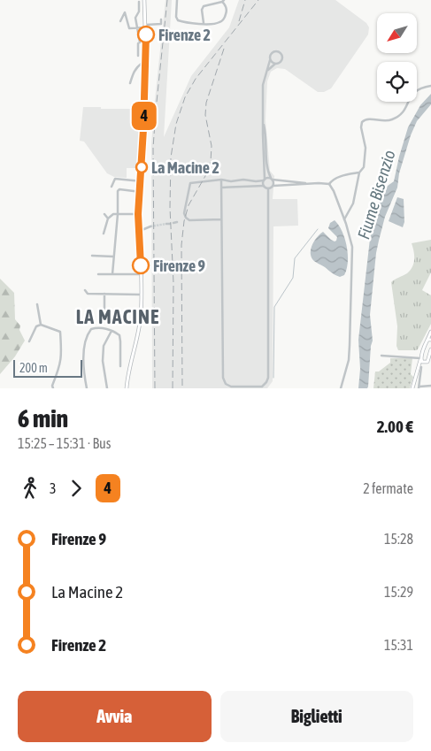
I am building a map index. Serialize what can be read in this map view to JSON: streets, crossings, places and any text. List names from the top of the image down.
{
  "districts": ["LA MACINE"],
  "water": ["Fiume Bisenzio"],
  "places": ["Firenze 2", "La Macine 2", "Firenze 9"],
  "lines": ["bus line 4"],
  "scale_bar": "200 m",
  "north": "bottom left",
  "page": {
    "on_map": "4",
    "scale": "200 m",
    "heading": ["6 min", "15:25 – 15:31 · Bus", "2.00 €"],
    "legs": ["3", "4", "2 fermate"],
    "list": [
      {
        "name": "Firenze 9",
        "value": "15:28"
      },
      {
        "name": "La Macine 2",
        "value": "15:29"
      },
      {
        "name": "Firenze 2",
        "value": "15:31"
      }
    ],
    "buttons": ["Avvia", "Biglietti"]
  }
}
